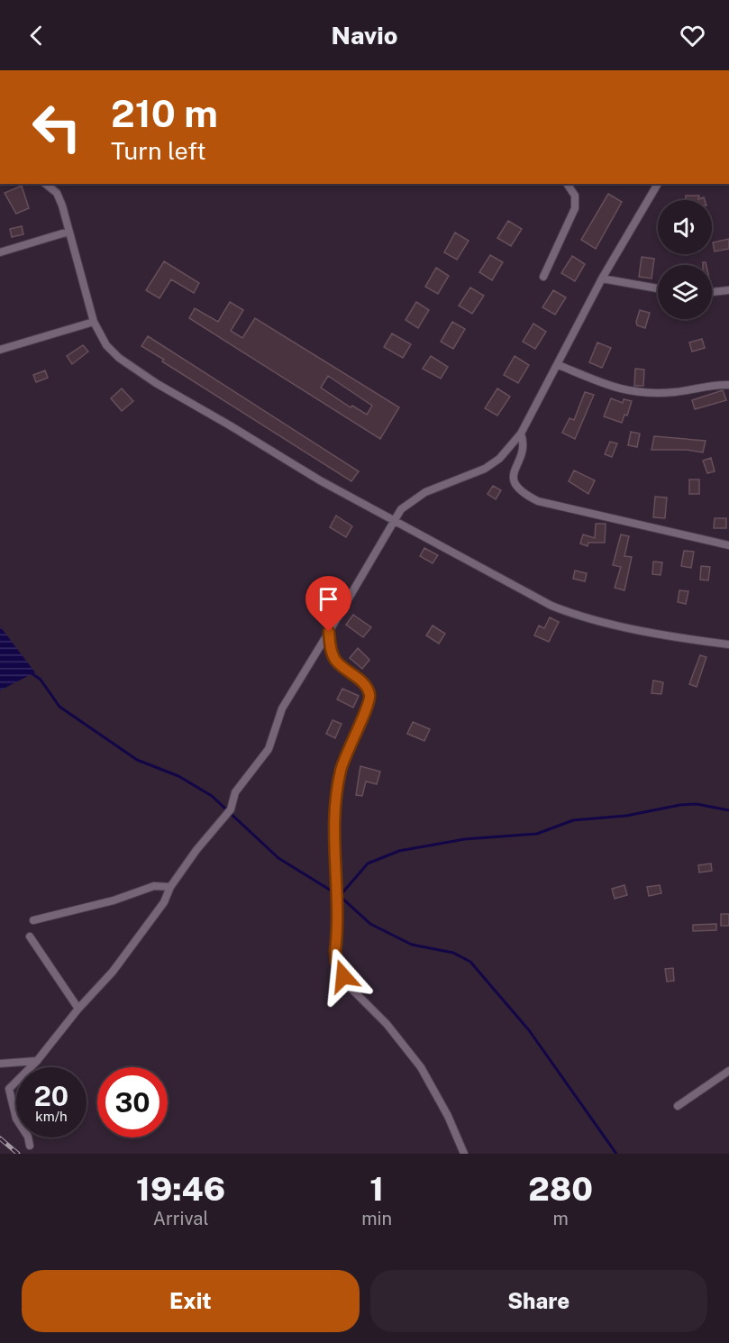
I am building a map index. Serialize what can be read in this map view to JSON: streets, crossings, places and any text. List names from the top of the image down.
{
  "page": {
    "header": "Navio",
    "turn": ["210 m", "Turn left"],
    "speed": "20 km/h",
    "limit": "30",
    "eta": [
      "19:46",
      "Arrival",
      "1",
      "min",
      "280",
      "m"
    ],
    "buttons": ["Exit", "Share"]
  }
}
